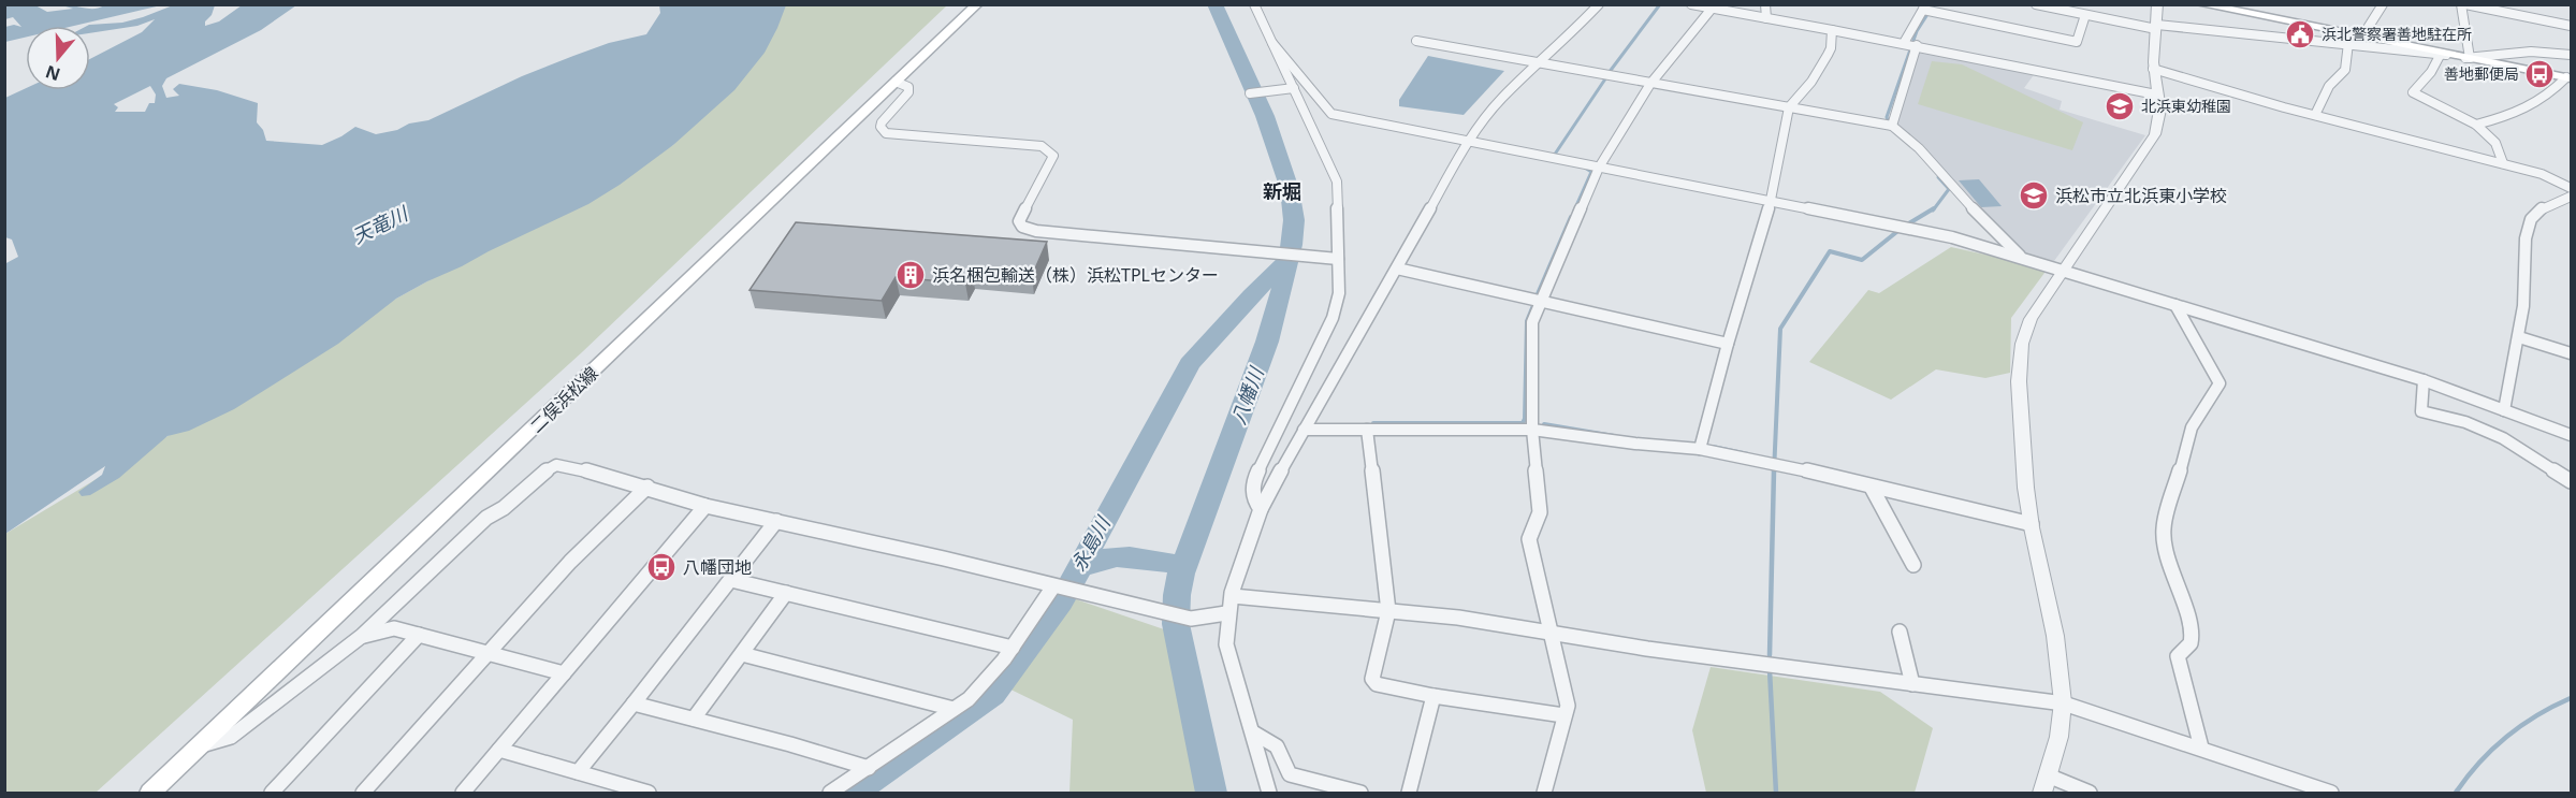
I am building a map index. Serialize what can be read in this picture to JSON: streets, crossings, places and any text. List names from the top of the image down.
{
  "streets": {
    "main road": ["二俣浜松線"]
  },
  "districts": ["新堀"],
  "water": ["天竜川", "八幡川", "永島川"],
  "places": {
    "public building": ["浜北警察署善地駐在所"],
    "bus stop": ["善地郵便局", "八幡団地"],
    "school or university": ["北浜東幼稚園", "浜松市立北浜東小学校"],
    "building": ["浜名梱包輸送（株）浜松TPLセンター"]
  },
  "north": "bottom"
}
